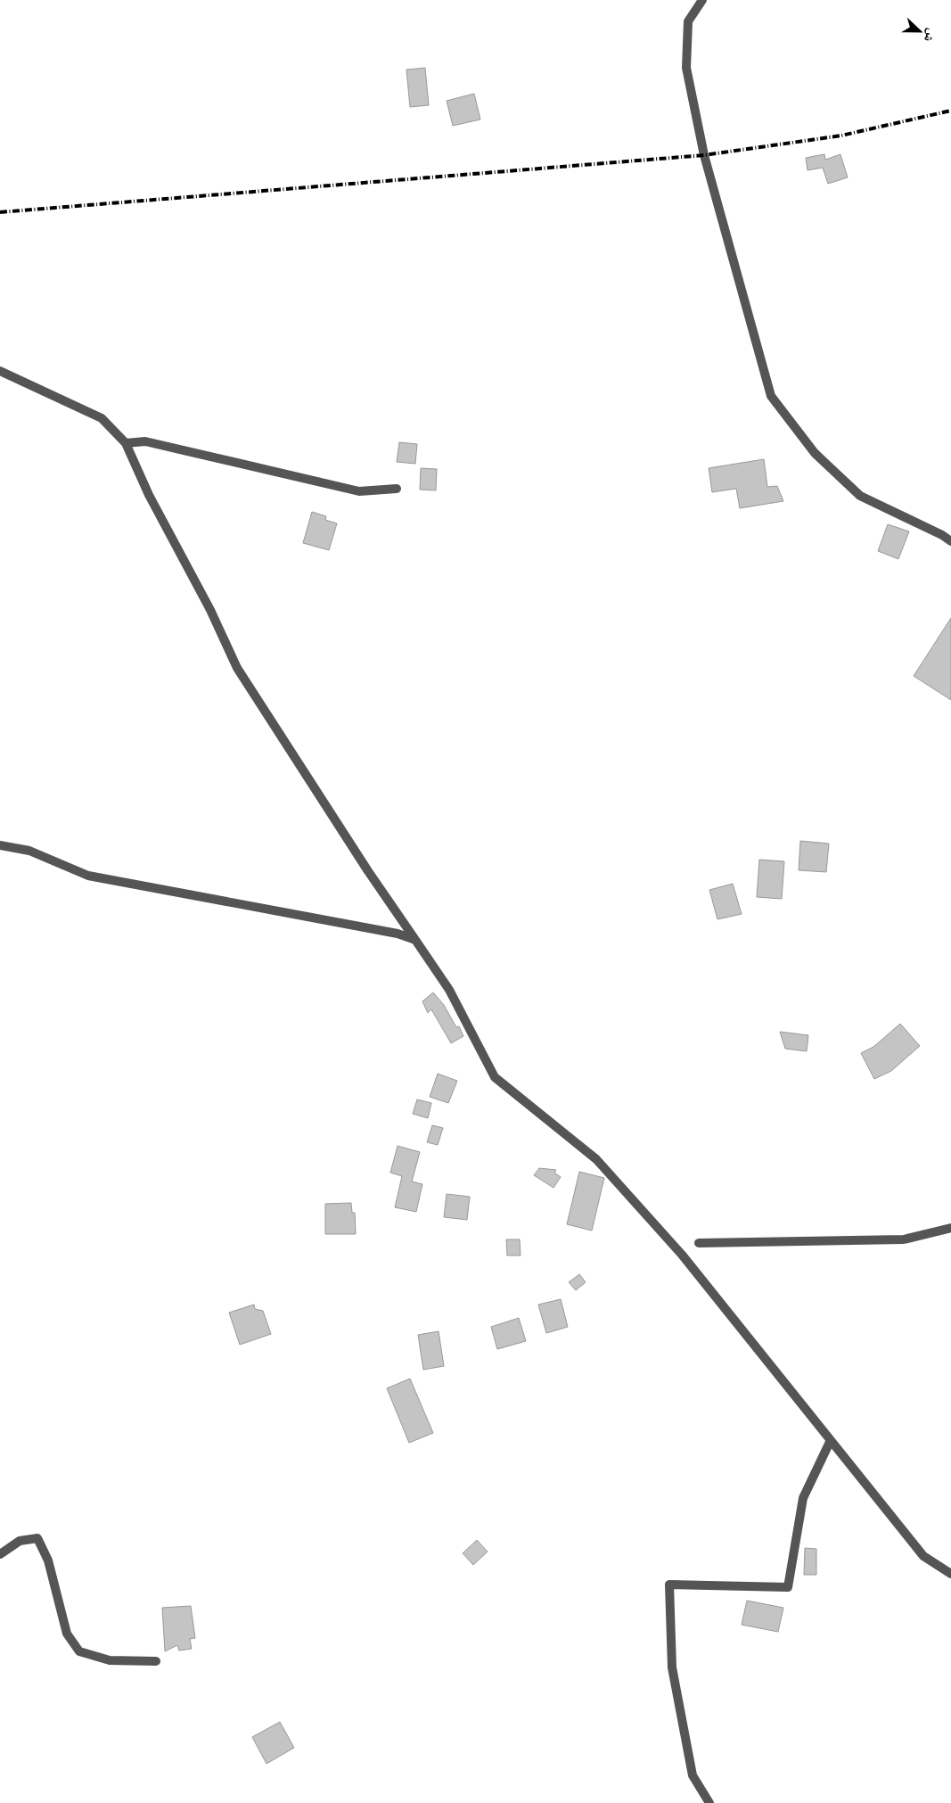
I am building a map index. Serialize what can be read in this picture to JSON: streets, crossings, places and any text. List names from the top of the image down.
{
  "north": "right"
}
